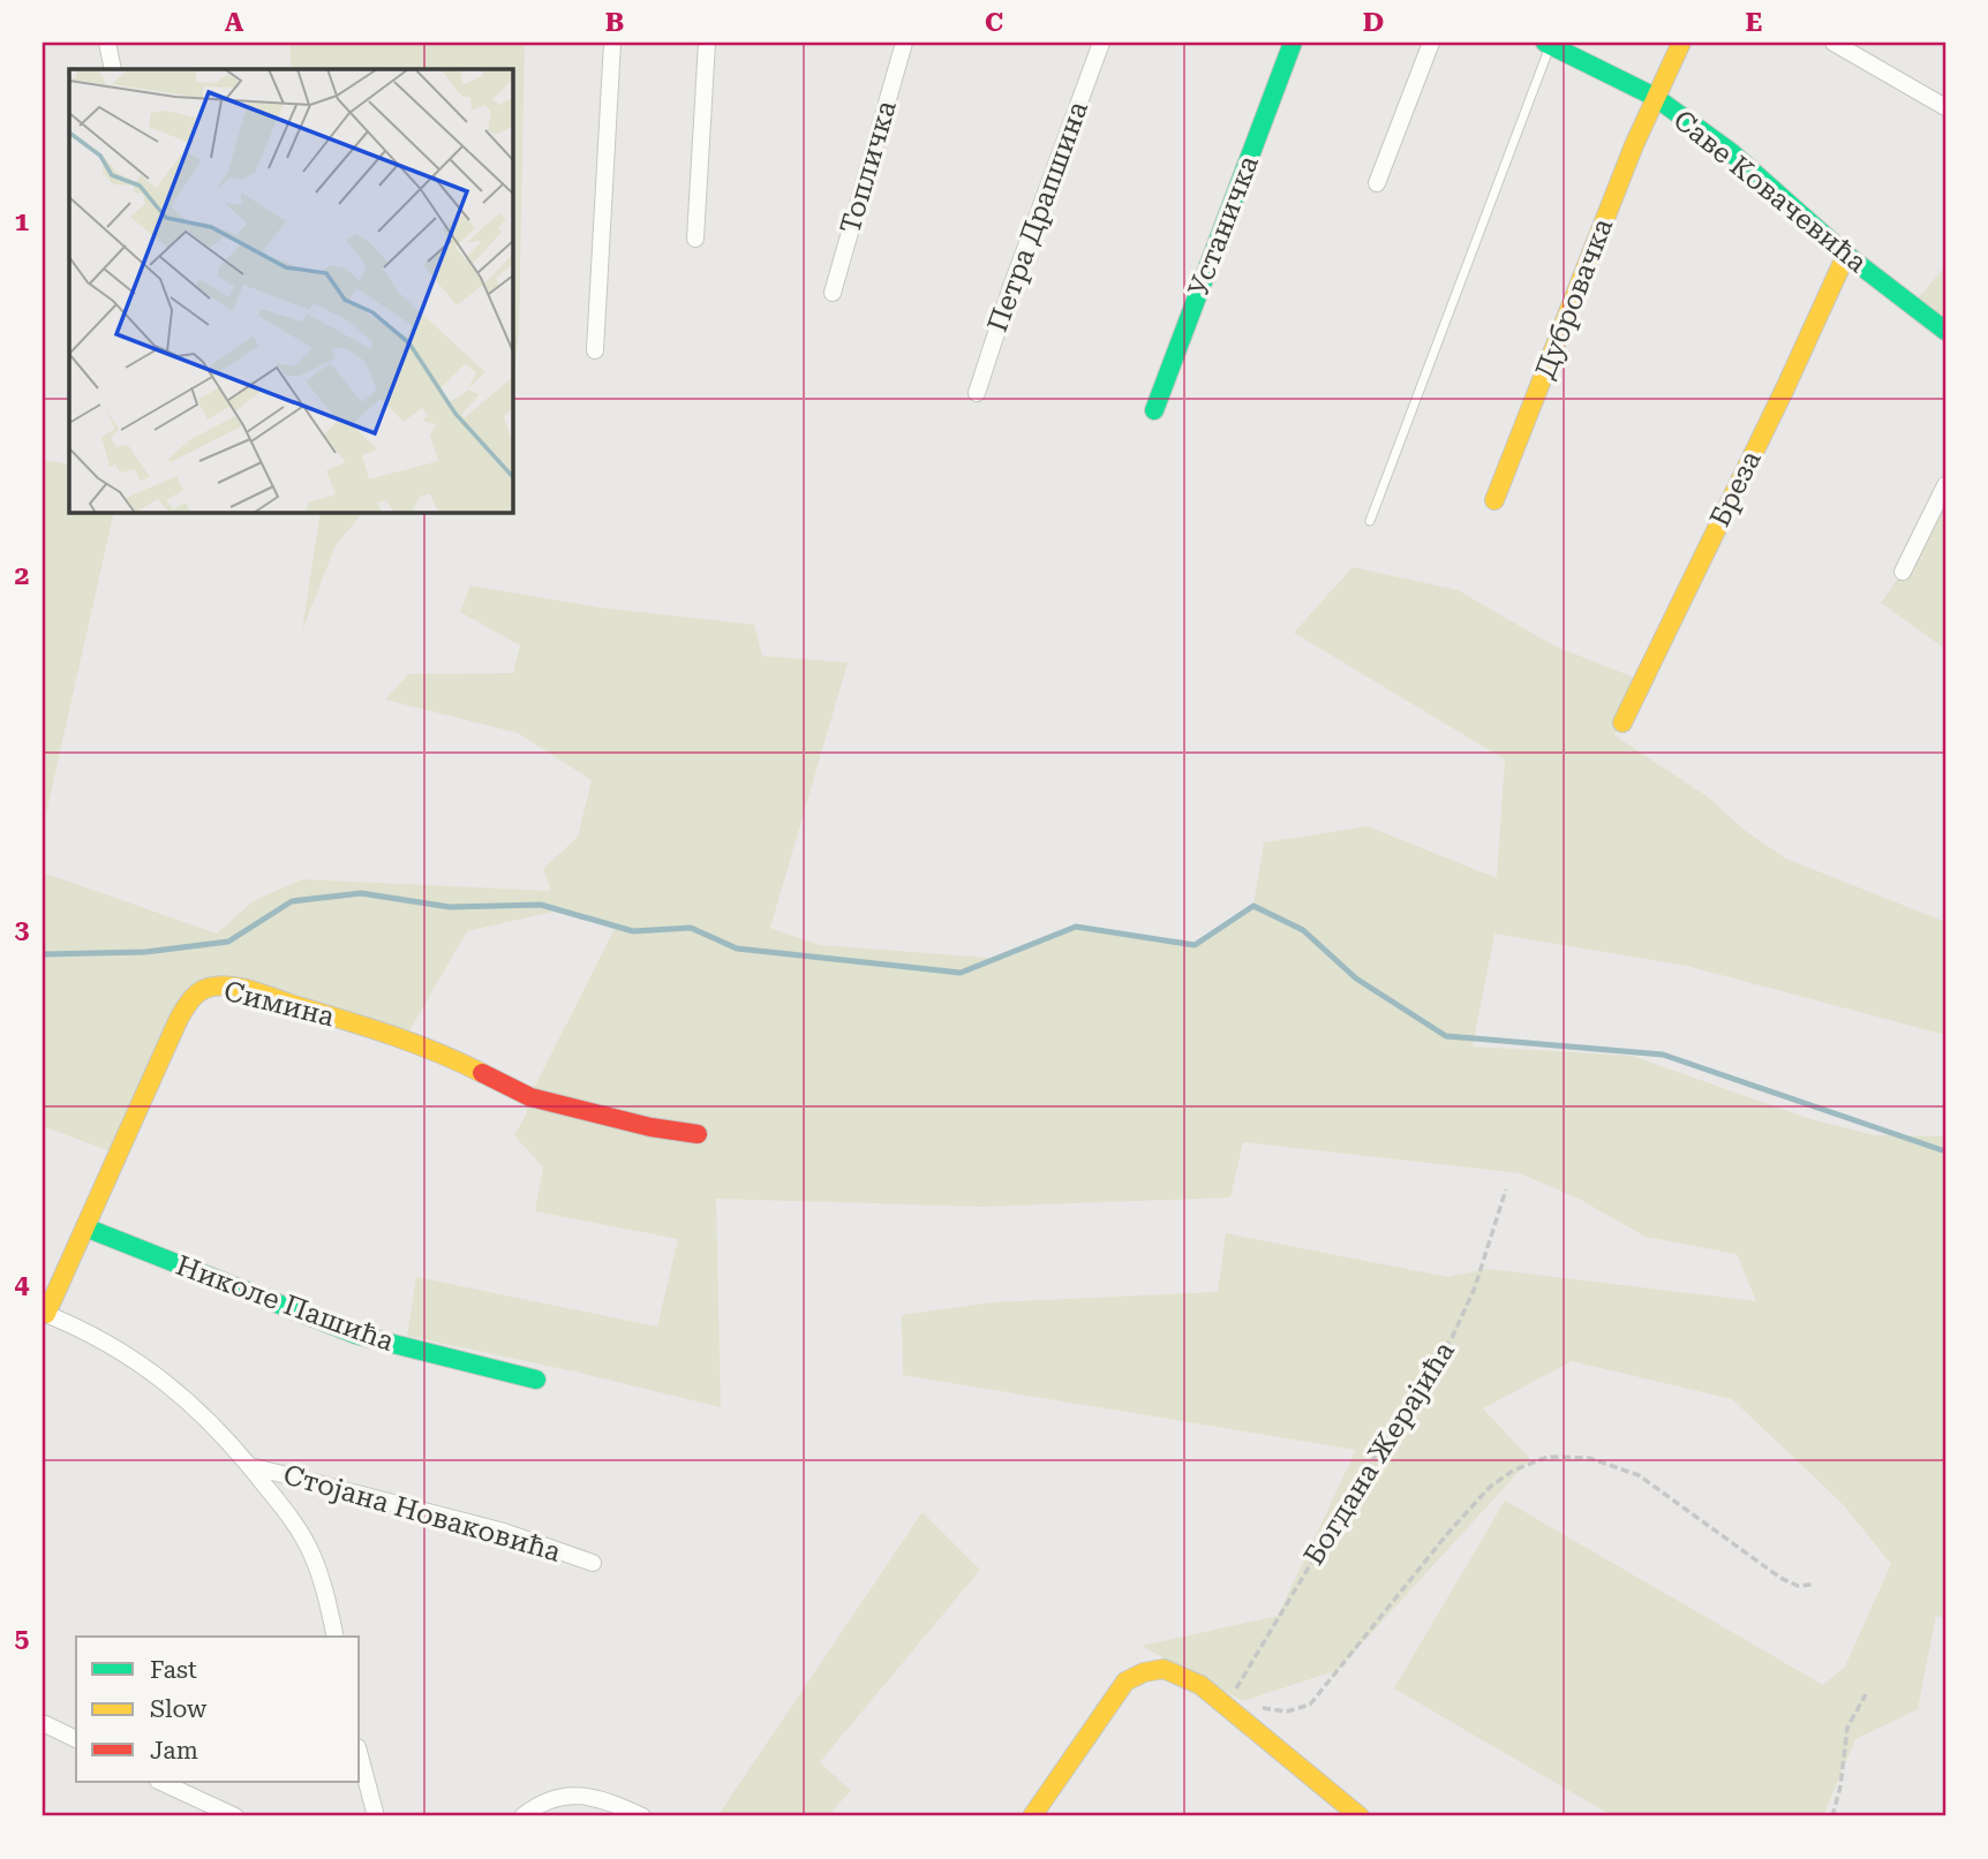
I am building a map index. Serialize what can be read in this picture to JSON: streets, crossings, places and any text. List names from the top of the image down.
{
  "streets": {
    "street": [
      "Топличка",
      "Саве Ковачевића",
      "Петра Драпшина",
      "Устаничка",
      "Дубровачка",
      "Бреза",
      "Симина",
      "Николе Пашића",
      "Стојана Новаковића"
    ],
    "path": ["Богдана Жерајића"]
  },
  "crossings": [
    ["Саве Ковачевића", "Дубровачка"],
    ["Саве Ковачевића", "Бреза"],
    ["Симина", "Николе Пашића"]
  ],
  "legend": ["Fast", "Slow", "Jam"],
  "grid": {
    "columns": [
      "A",
      "B",
      "C",
      "D",
      "E"
    ],
    "rows": [
      "1",
      "2",
      "3",
      "4",
      "5"
    ]
  }
}
